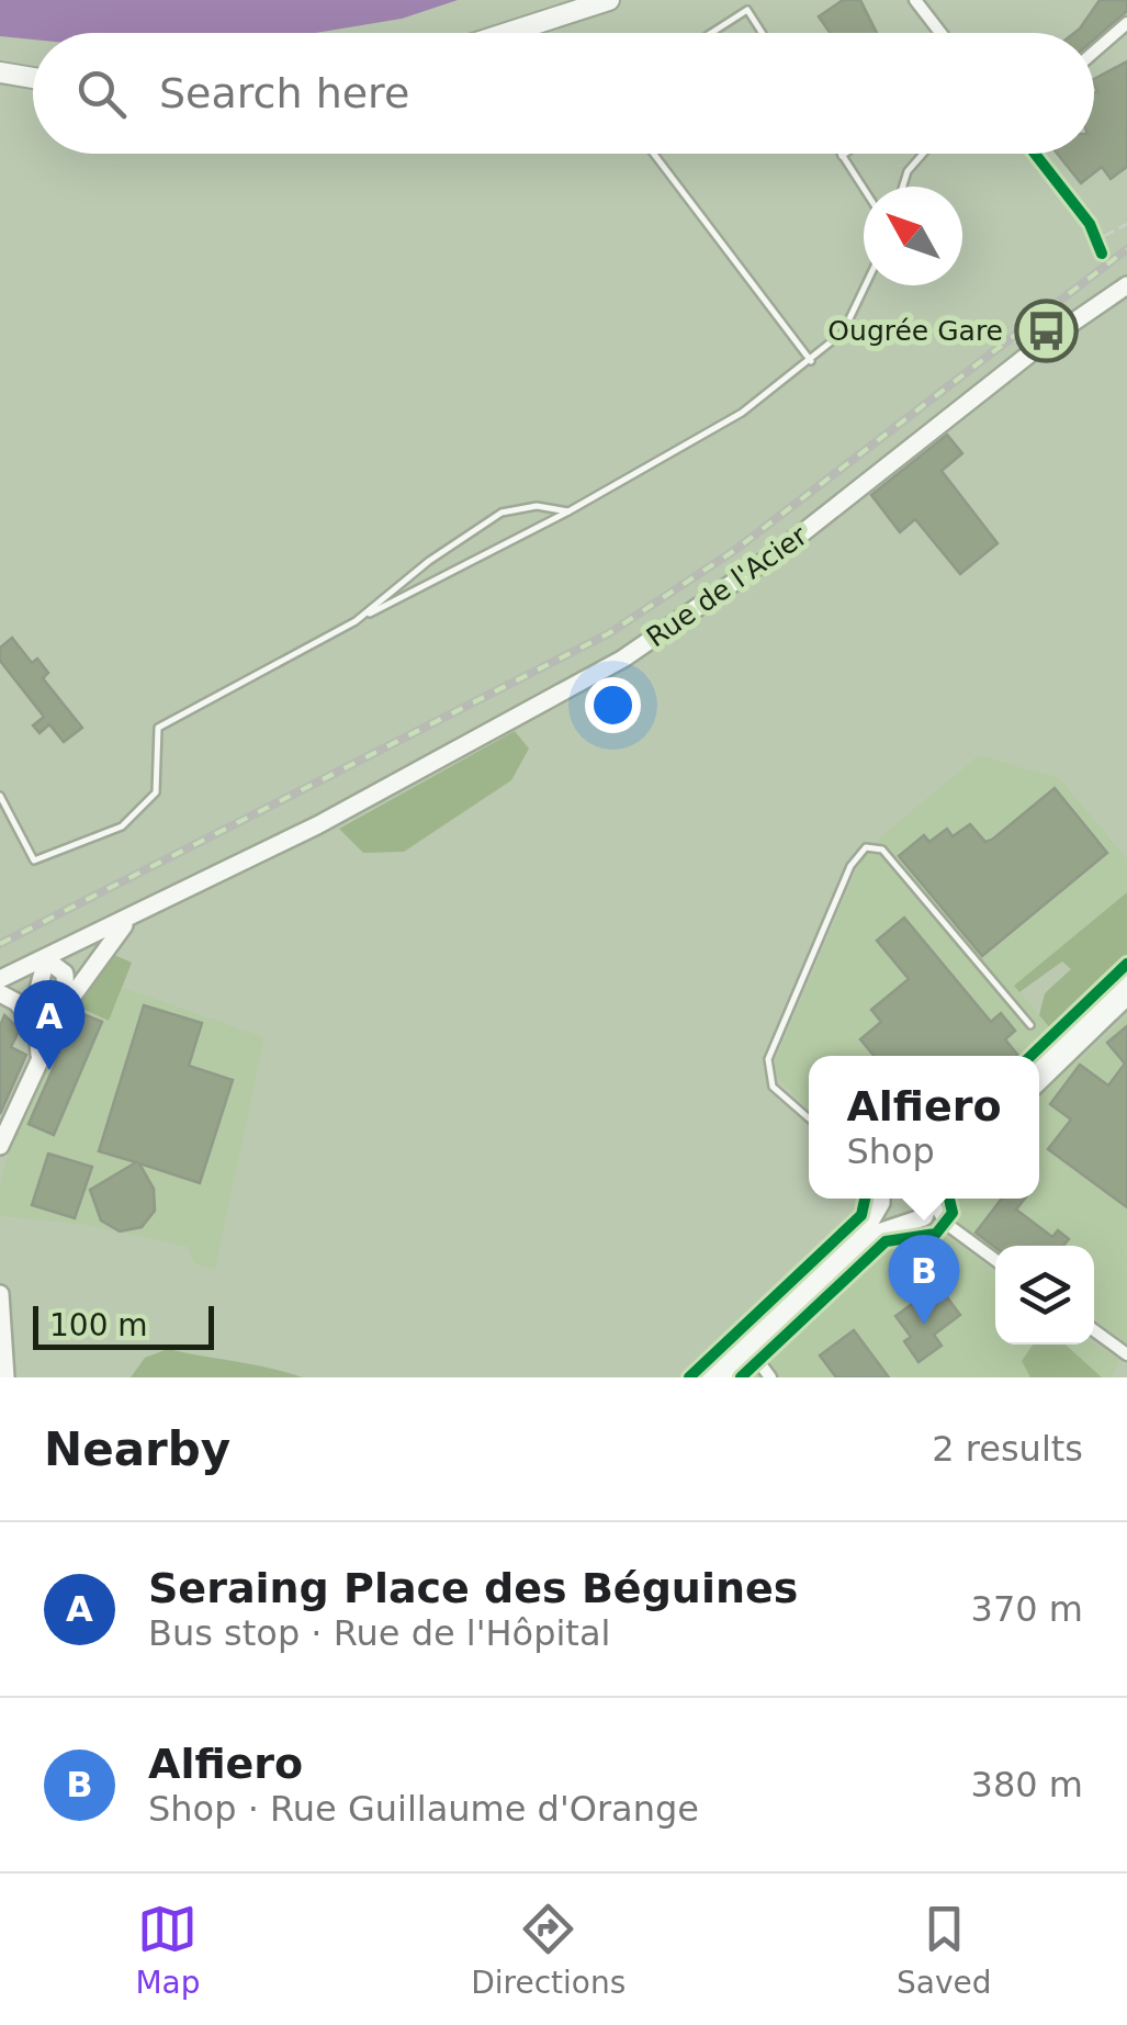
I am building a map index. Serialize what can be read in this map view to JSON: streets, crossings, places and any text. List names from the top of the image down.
{
  "streets": {
    "main road": ["Rue de l'Acier"]
  },
  "places": {
    "bus stop": ["Ougrée Gare"]
  },
  "scale_bar": "100 m",
  "north": "top left",
  "page": {
    "search": "Search here",
    "pins": ["A", "B"],
    "popup": ["Alfiero", "Shop"],
    "scale": "100 m",
    "heading": ["Nearby", "2 results"],
    "list": [
      {
        "mark": "A",
        "name": "Seraing Place des Béguines",
        "note": "Bus stop · Rue de l'Hôpital",
        "value": "370 m"
      },
      {
        "mark": "B",
        "name": "Alfiero",
        "note": "Shop · Rue Guillaume d'Orange",
        "value": "380 m"
      }
    ],
    "nav": ["Map", "Directions", "Saved"]
  }
}
